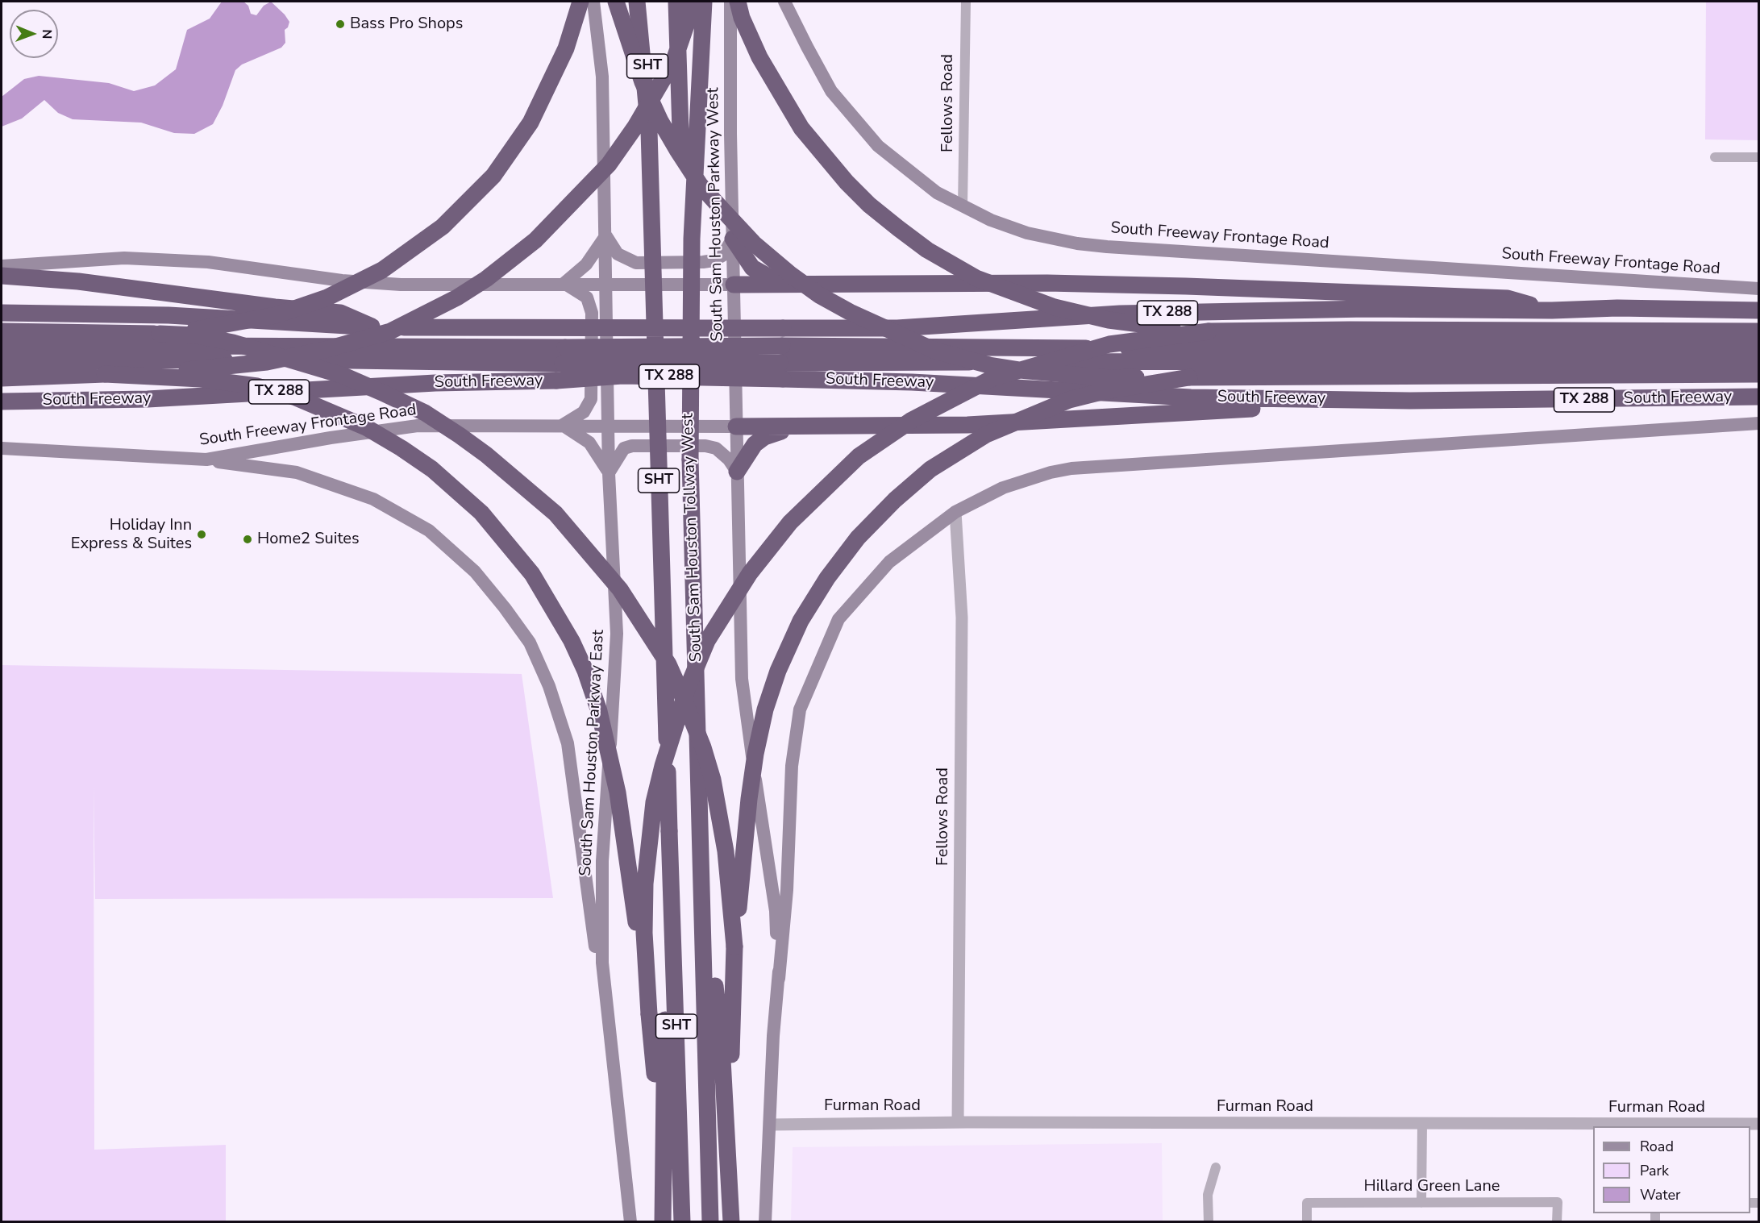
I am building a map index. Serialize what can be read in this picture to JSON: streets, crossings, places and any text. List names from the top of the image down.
{
  "streets": {
    "highway": [
      "SHT",
      "TX 288",
      "South Freeway",
      "South Sam Houston Tollway West"
    ],
    "main road": ["South Sam Houston Parkway West", "South Freeway Frontage Road", "South Sam Houston Parkway East"],
    "street": ["Fellows Road", "Furman Road", "Hillard Green Lane"]
  },
  "crossings": [
    ["SHT", "South Sam Houston Tollway West"],
    ["Fellows Road", "South Freeway Frontage Road"],
    ["Fellows Road", "Furman Road"],
    ["South Sam Houston Parkway West", "South Freeway Frontage Road"],
    ["South Freeway Frontage Road", "South Sam Houston Parkway East"]
  ],
  "places": ["Bass Pro Shops", "Holiday Inn Express & Suites", "Home2 Suites"],
  "legend": ["Road", "Park", "Water"],
  "north": "right"
}
